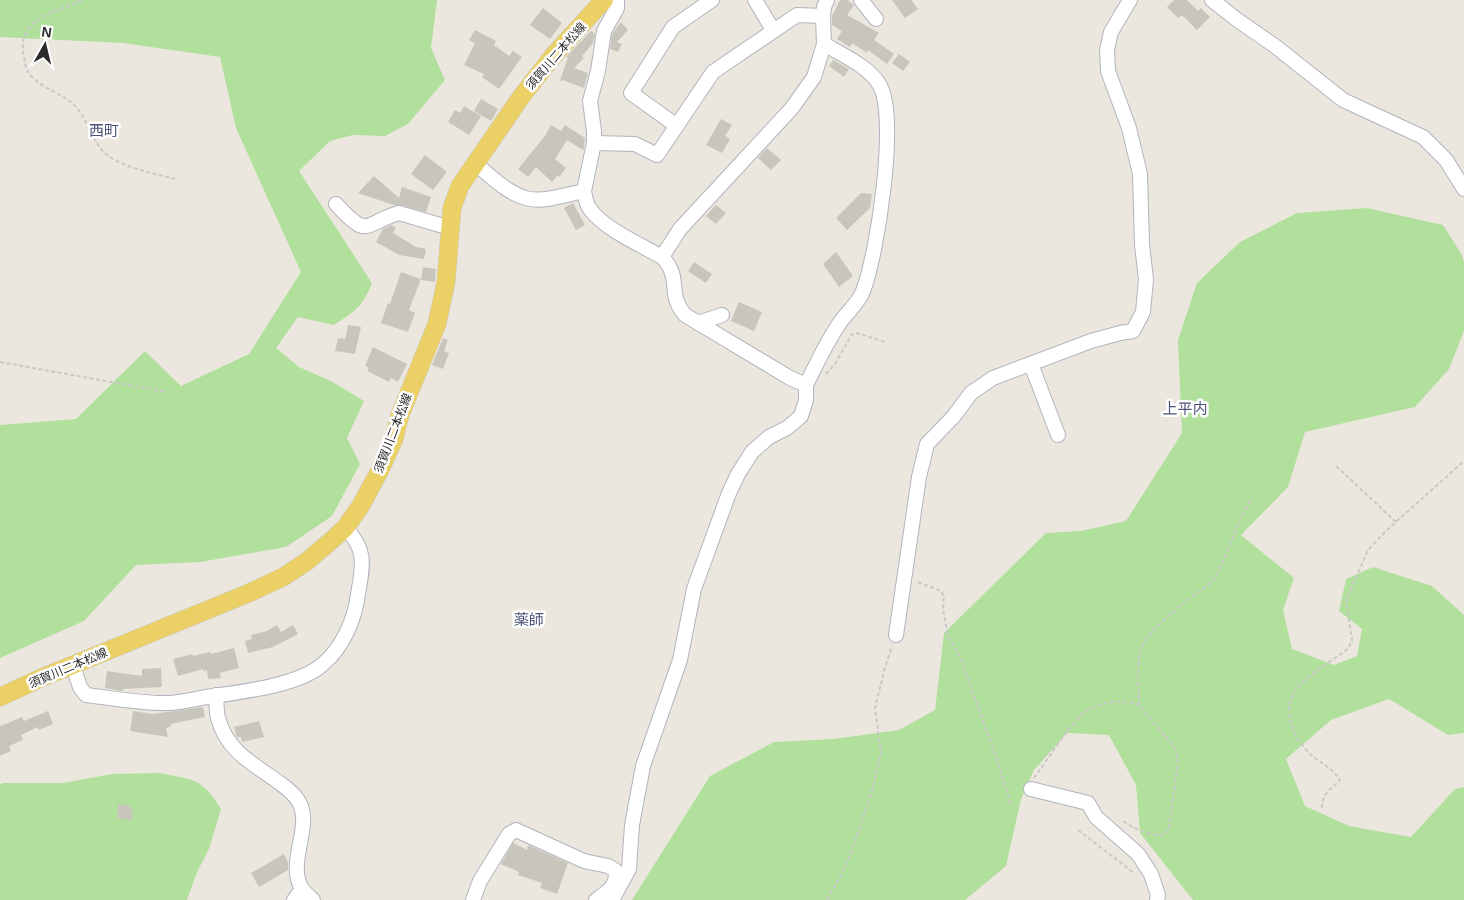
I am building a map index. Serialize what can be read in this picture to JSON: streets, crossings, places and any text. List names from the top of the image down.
{
  "streets": {
    "main road": ["須賀川二本松線"]
  },
  "districts": ["西町", "上平内", "薬師"],
  "north": "top"
}
